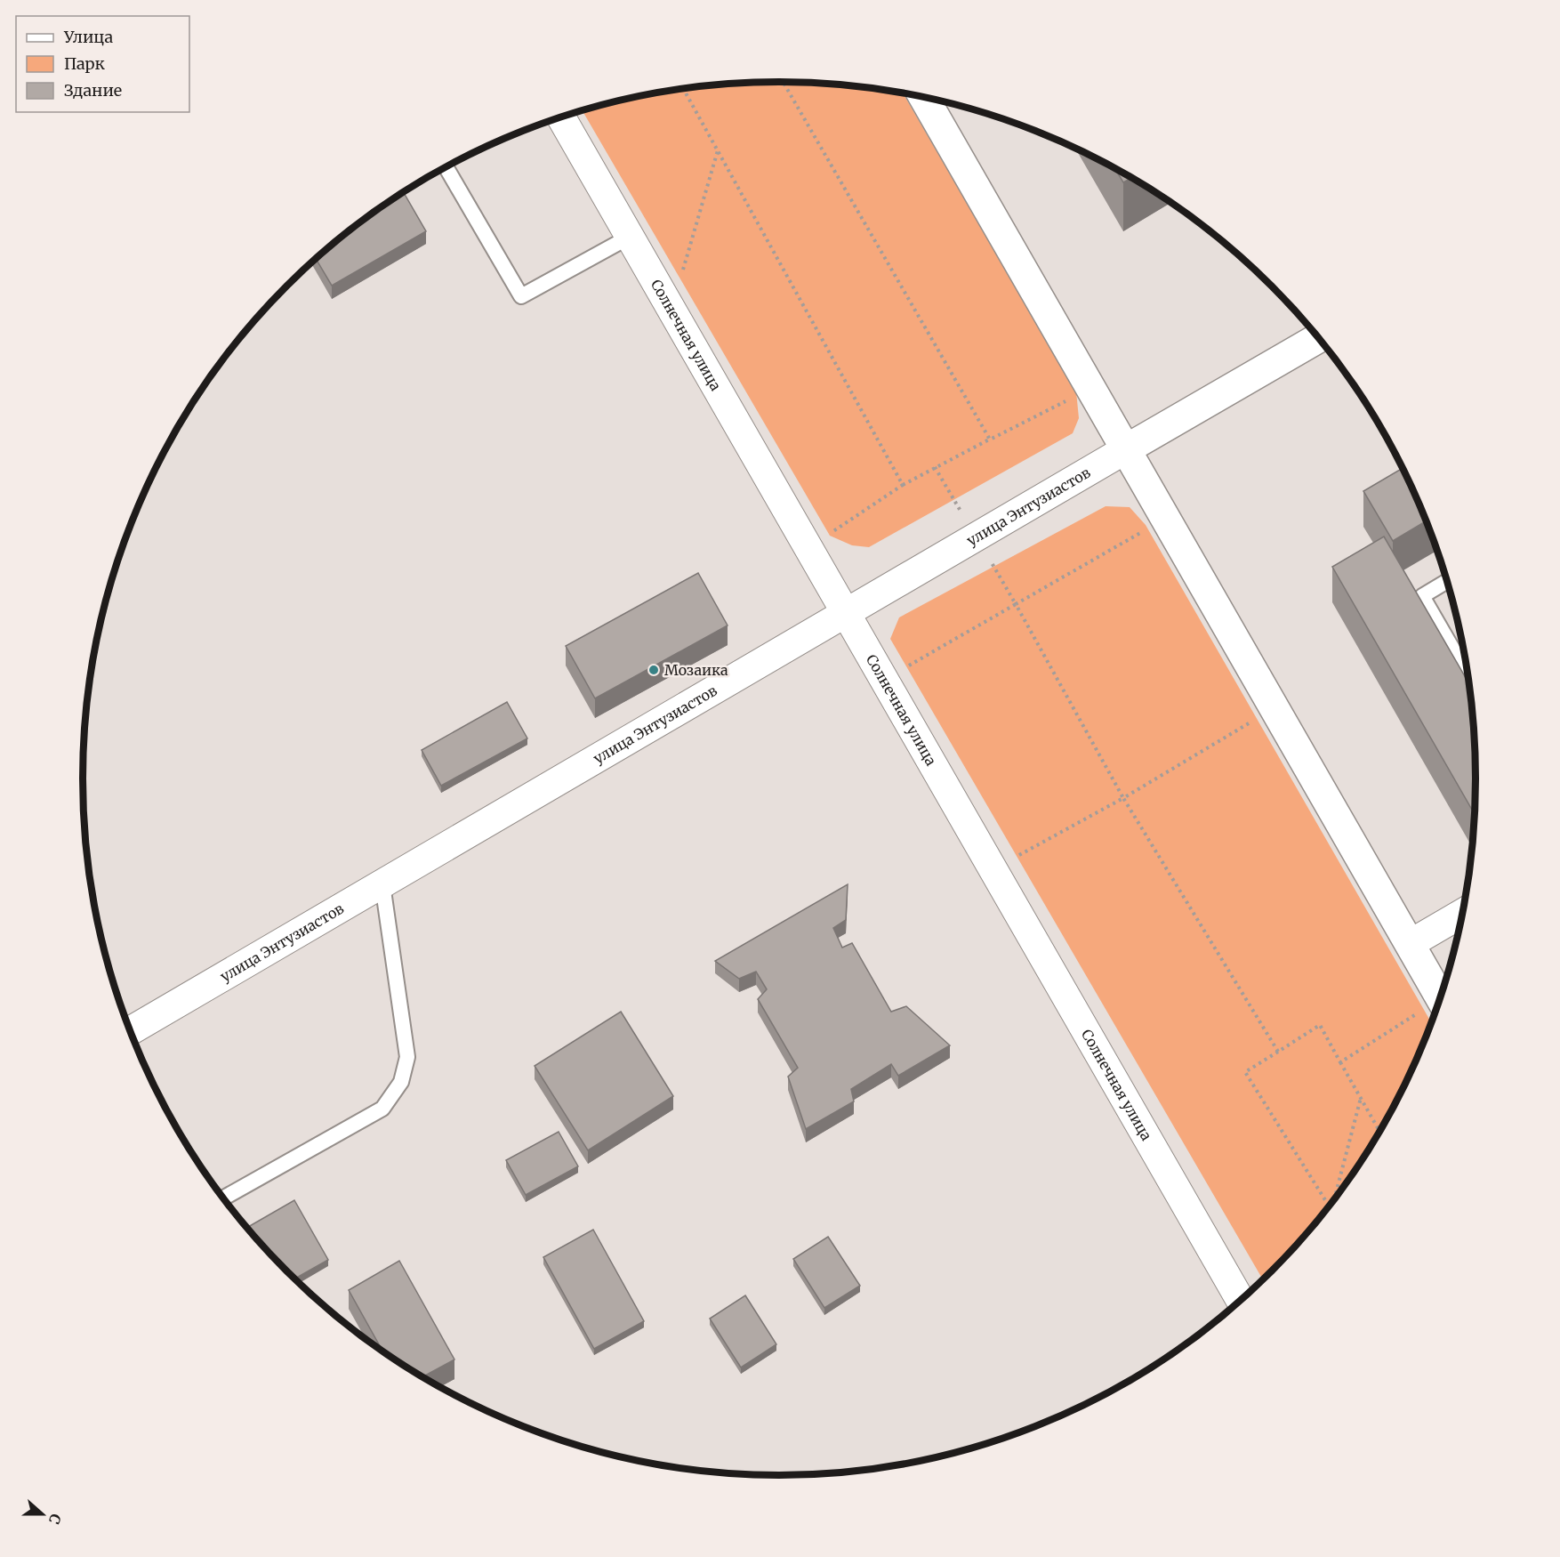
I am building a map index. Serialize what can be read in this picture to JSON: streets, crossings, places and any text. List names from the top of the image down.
{
  "streets": {
    "street": ["Солнечная улица", "улица Энтузиастов"]
  },
  "crossings": [
    ["Солнечная улица", "улица Энтузиастов"]
  ],
  "places": ["Мозаика"],
  "legend": ["Улица", "Парк", "Здание"],
  "north": "right"
}
